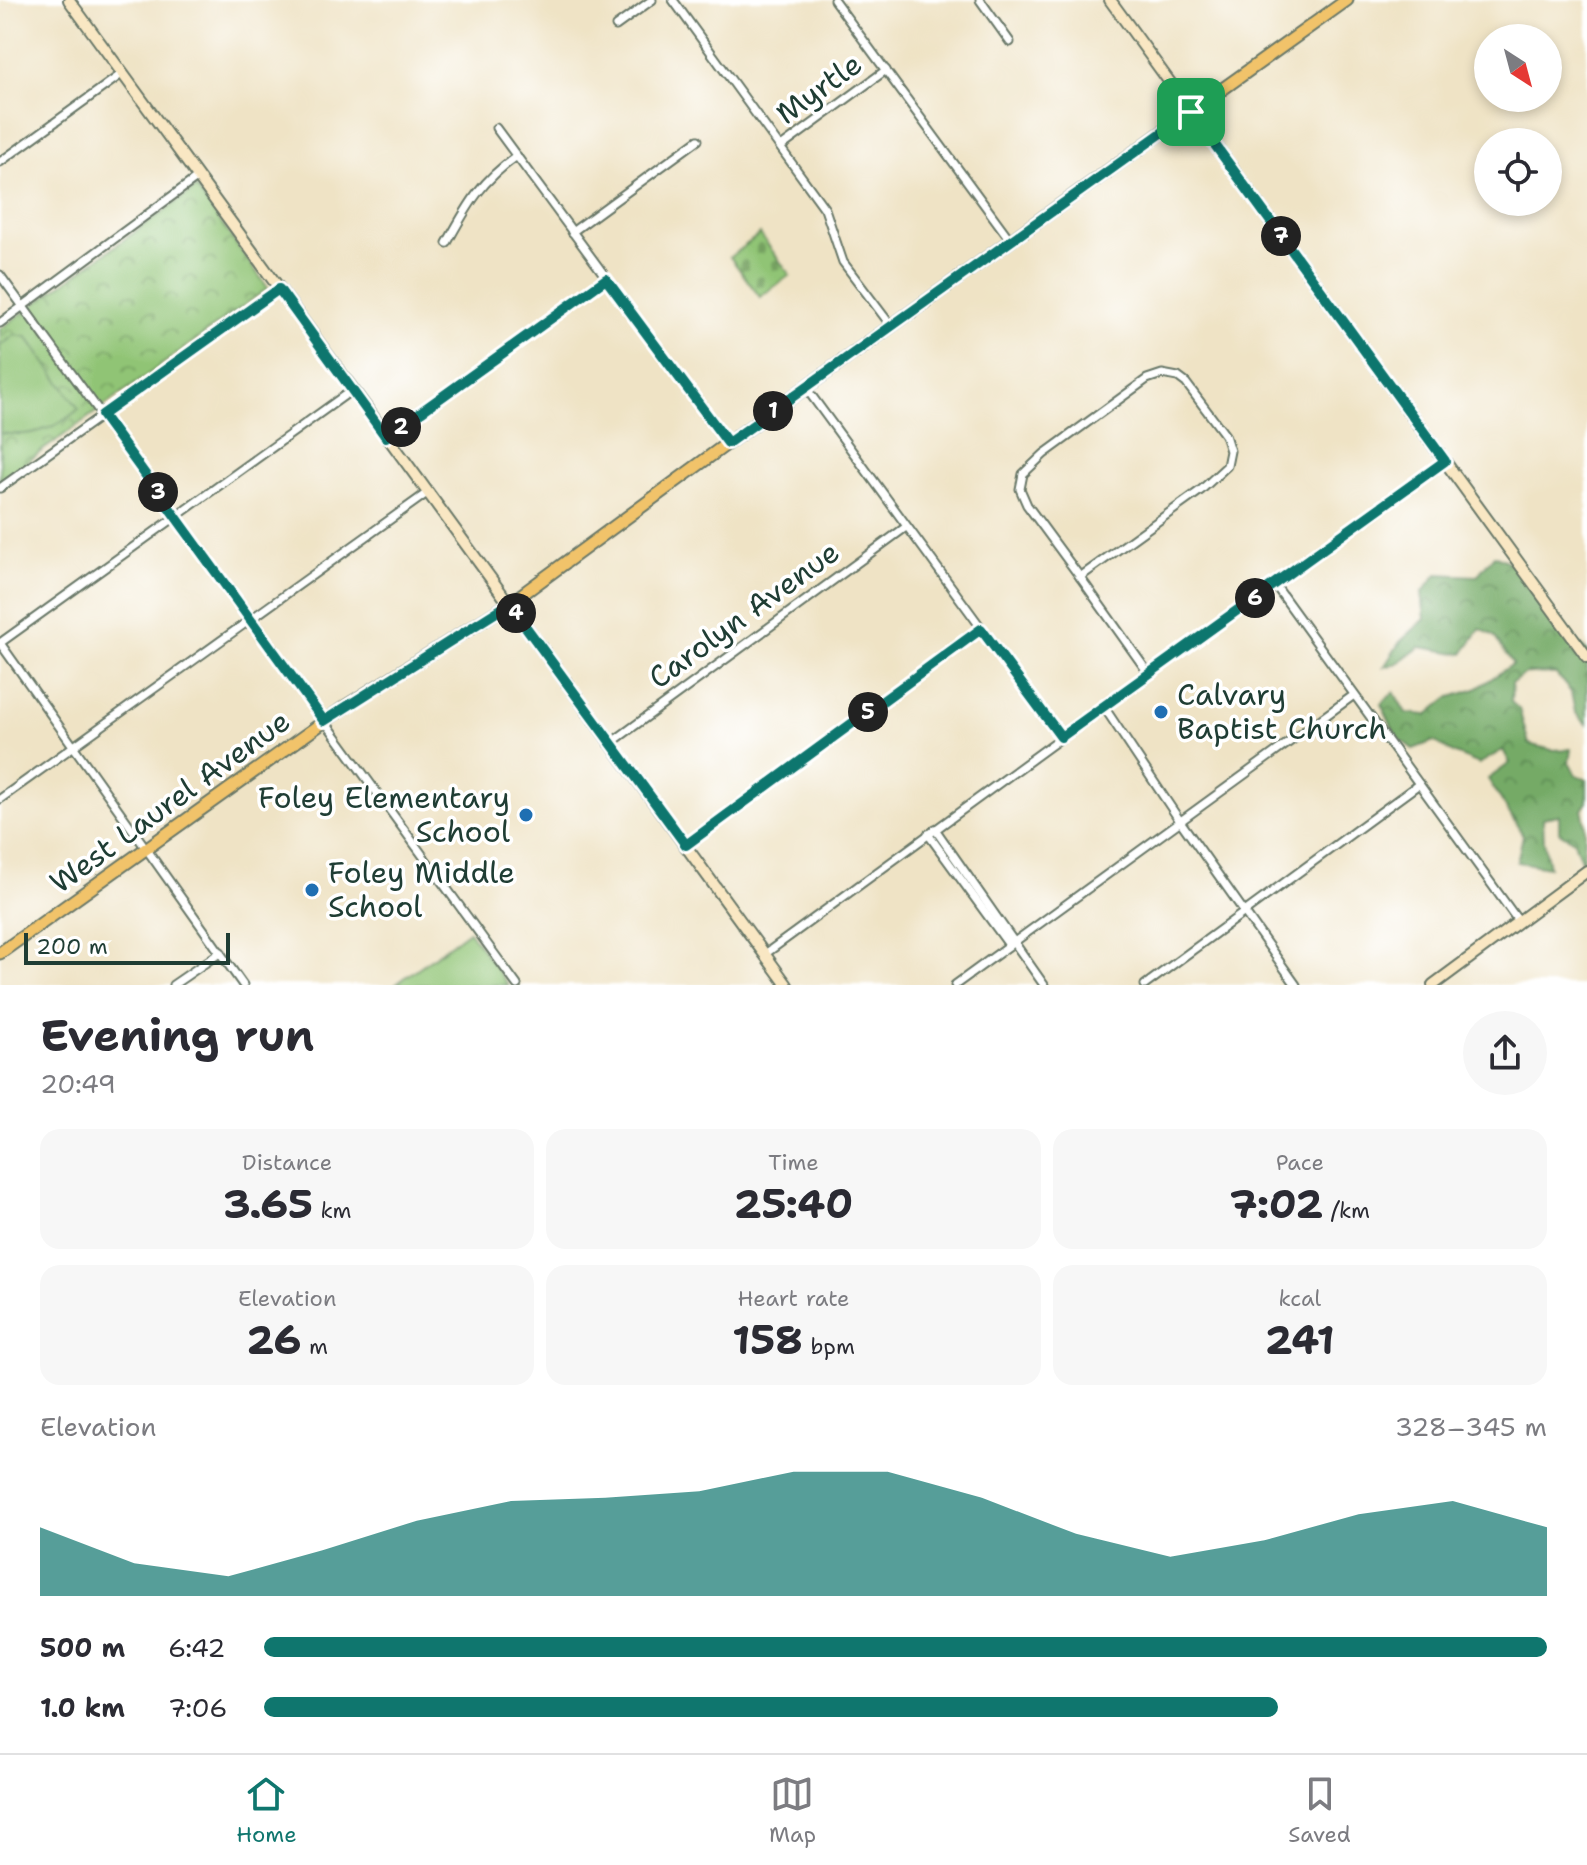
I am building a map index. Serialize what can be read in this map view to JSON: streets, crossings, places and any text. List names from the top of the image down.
{
  "streets": {
    "main road": ["West Laurel Avenue"],
    "street": ["Myrtle", "Carolyn Avenue"]
  },
  "places": ["Calvary Baptist Church", "Foley Elementary School", "Foley Middle School"],
  "scale_bar": "200 m",
  "north": "bottom right",
  "page": {
    "pins": [
      "7",
      "1",
      "2",
      "3",
      "6",
      "4",
      "5"
    ],
    "scale": "200 m",
    "heading": ["Evening run", "20:49"],
    "stats": [
      ["Distance", "3.65 km"],
      ["Time", "25:40"],
      ["Pace", "7:02 /km"],
      ["Elevation", "26 m"],
      ["Heart rate", "158 bpm"],
      ["kcal", "241"]
    ],
    "chart": ["Elevation", "328–345 m"],
    "list": [
      {
        "name": "500 m",
        "note": "6:42"
      },
      {
        "name": "1.0 km",
        "note": "7:06"
      }
    ],
    "tabs": ["Home", "Map", "Saved"]
  }
}
